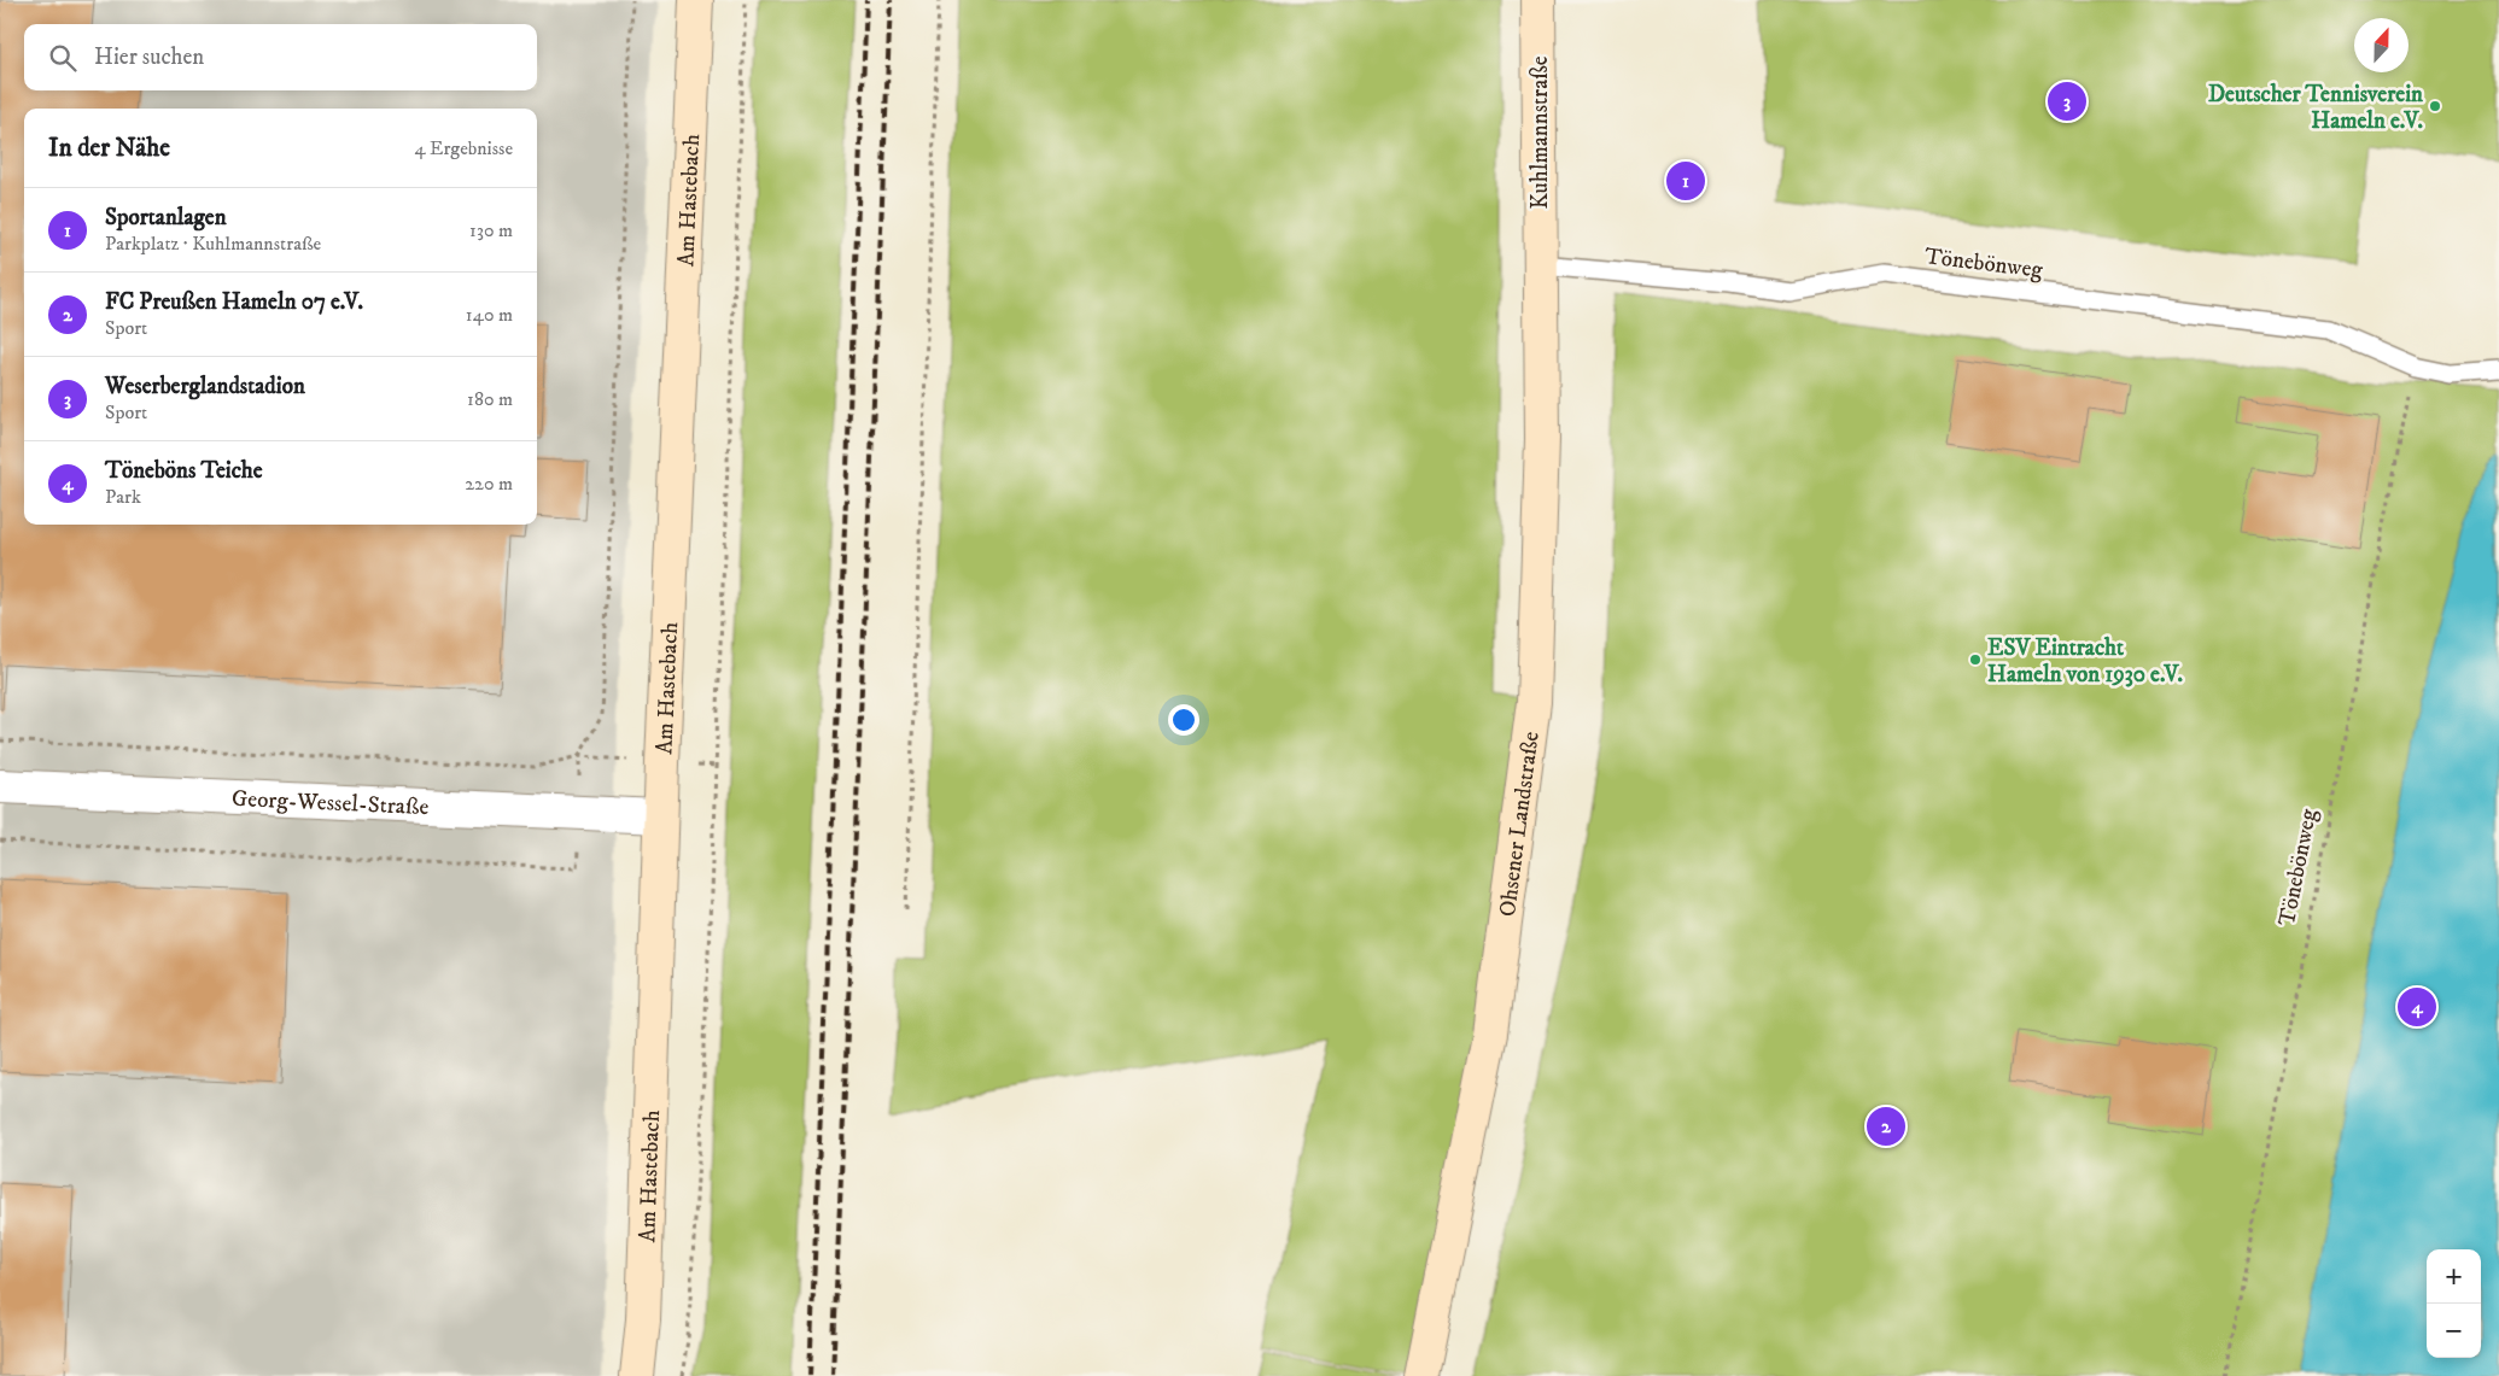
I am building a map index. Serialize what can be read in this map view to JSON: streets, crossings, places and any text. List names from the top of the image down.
{
  "streets": {
    "main road": ["Kuhlmannstraße", "Am Hastebach", "Ohsener Landstraße"],
    "street": ["Georg-Wessel-Straße"],
    "lane": ["Tönebönweg"]
  },
  "crossings": [
    ["Kuhlmannstraße", "Tönebönweg"],
    ["Kuhlmannstraße", "Ohsener Landstraße"],
    ["Am Hastebach", "Georg-Wessel-Straße"],
    ["Tönebönweg", "Ohsener Landstraße"]
  ],
  "places": ["Deutscher Tennisverein Hameln e.V.", "ESV Eintracht Hameln von 1930 e.V."],
  "north": "top",
  "page": {
    "search": "Hier suchen",
    "pins": [
      "3",
      "1",
      "4",
      "2"
    ],
    "heading": ["In der Nähe", "4 Ergebnisse"],
    "list": [
      {
        "mark": "1",
        "name": "Sportanlagen",
        "note": "Parkplatz · Kuhlmannstraße",
        "value": "130 m"
      },
      {
        "mark": "2",
        "name": "FC Preußen Hameln 07 e.V.",
        "note": "Sport",
        "value": "140 m"
      },
      {
        "mark": "3",
        "name": "Weserberglandstadion",
        "note": "Sport",
        "value": "180 m"
      },
      {
        "mark": "4",
        "name": "Töneböns Teiche",
        "note": "Park",
        "value": "220 m"
      }
    ],
    "map_buttons": ["+", "−"]
  }
}
